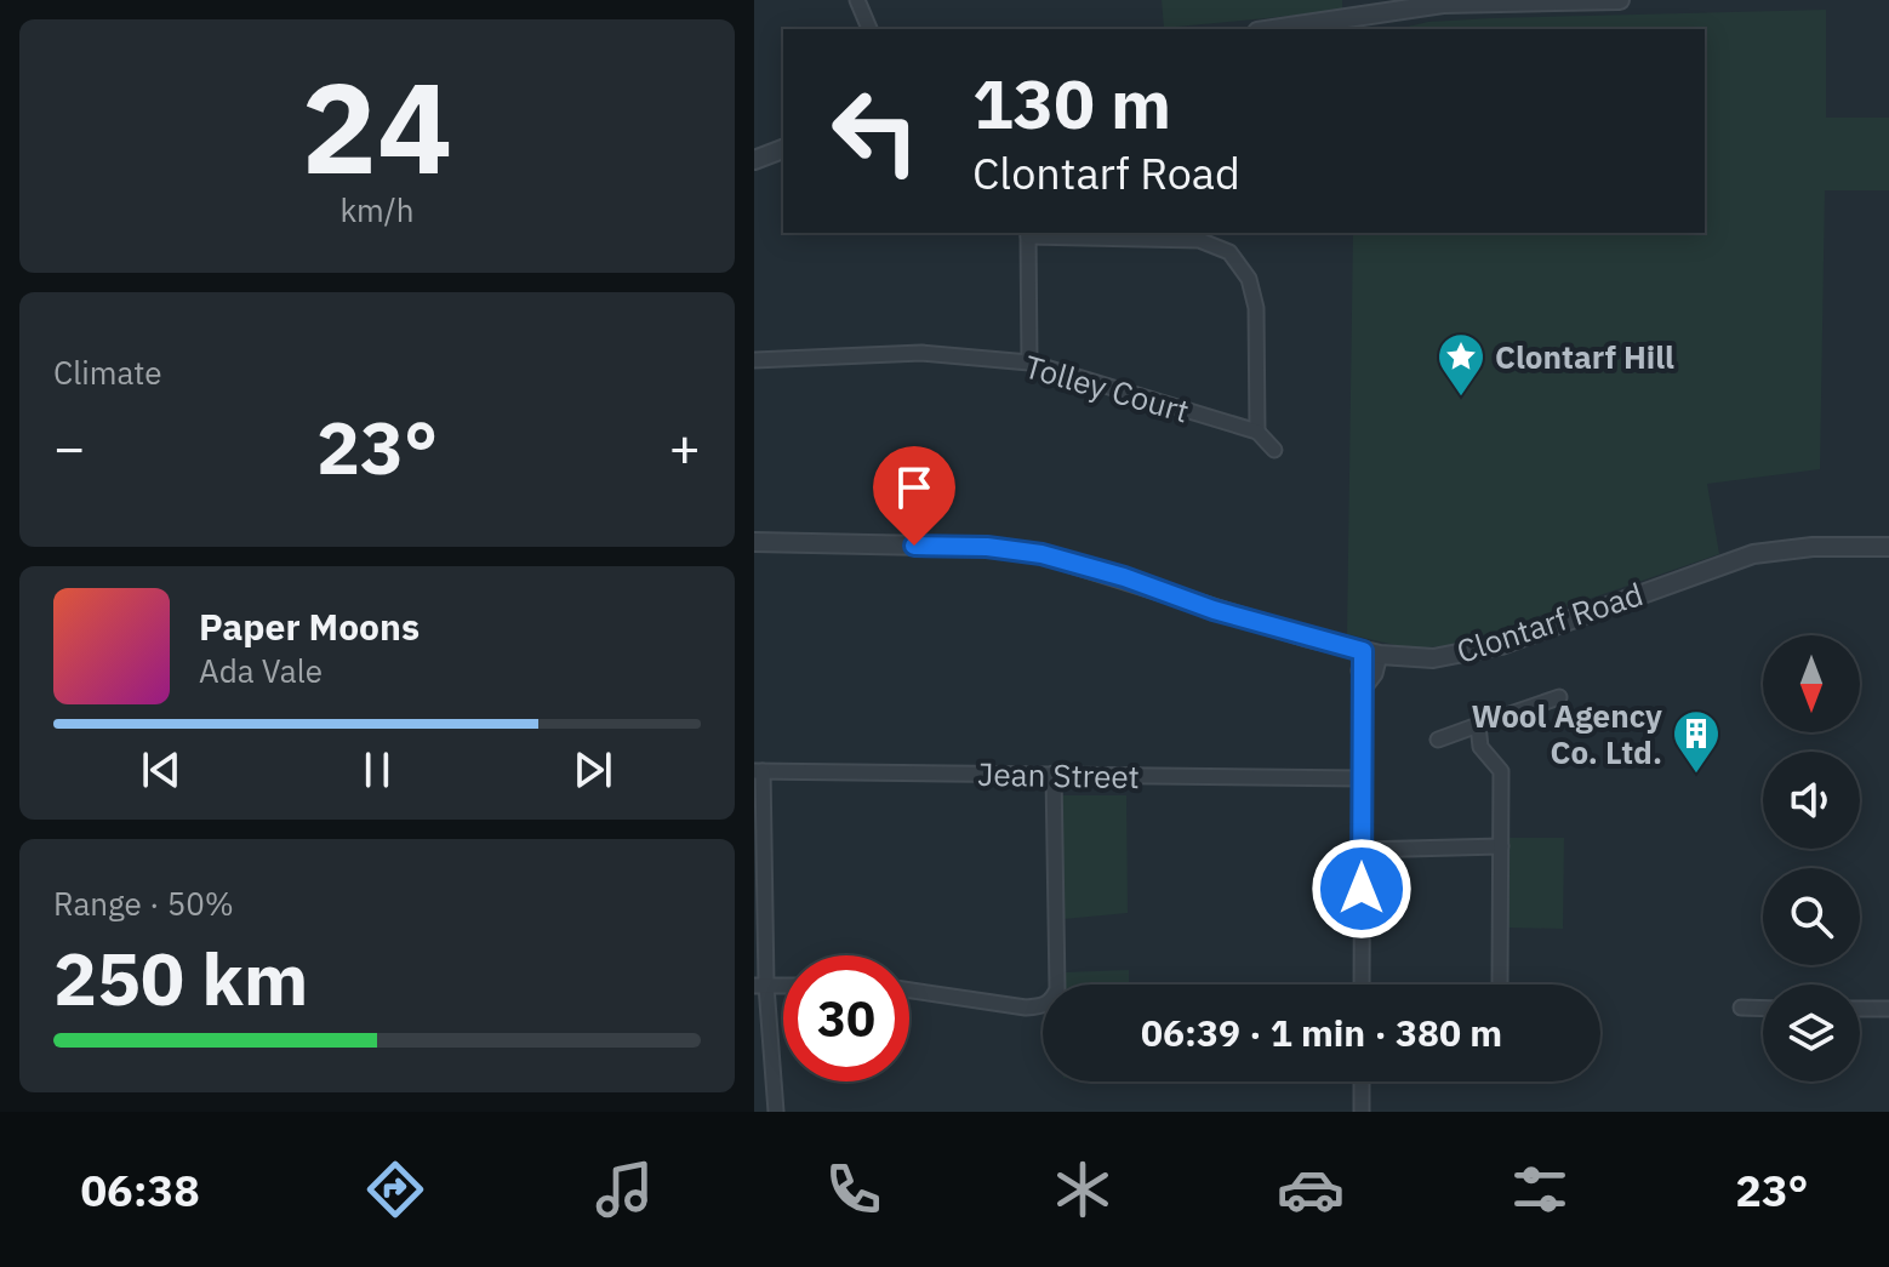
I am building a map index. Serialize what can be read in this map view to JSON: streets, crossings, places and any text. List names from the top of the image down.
{
  "streets": {
    "street": ["Tolley Court", "Clontarf Road", "Jean Street"]
  },
  "places": {
    "place": ["Clontarf Hill"],
    "building": ["Wool Agency Co. Ltd."]
  },
  "north": "bottom",
  "page": {
    "tile": [
      ["24", "km/h"],
      "Climate",
      ["Range · 50%", "250 km"]
    ],
    "turn": ["130 m", "Clontarf Road"],
    "heat": ["−", "23°", "+"],
    "song": ["Paper Moons", "Ada Vale"],
    "limit": "30",
    "trip": "06:39 · 1 min · 380 m",
    "tabs": ["06:38", "23°"]
  }
}
